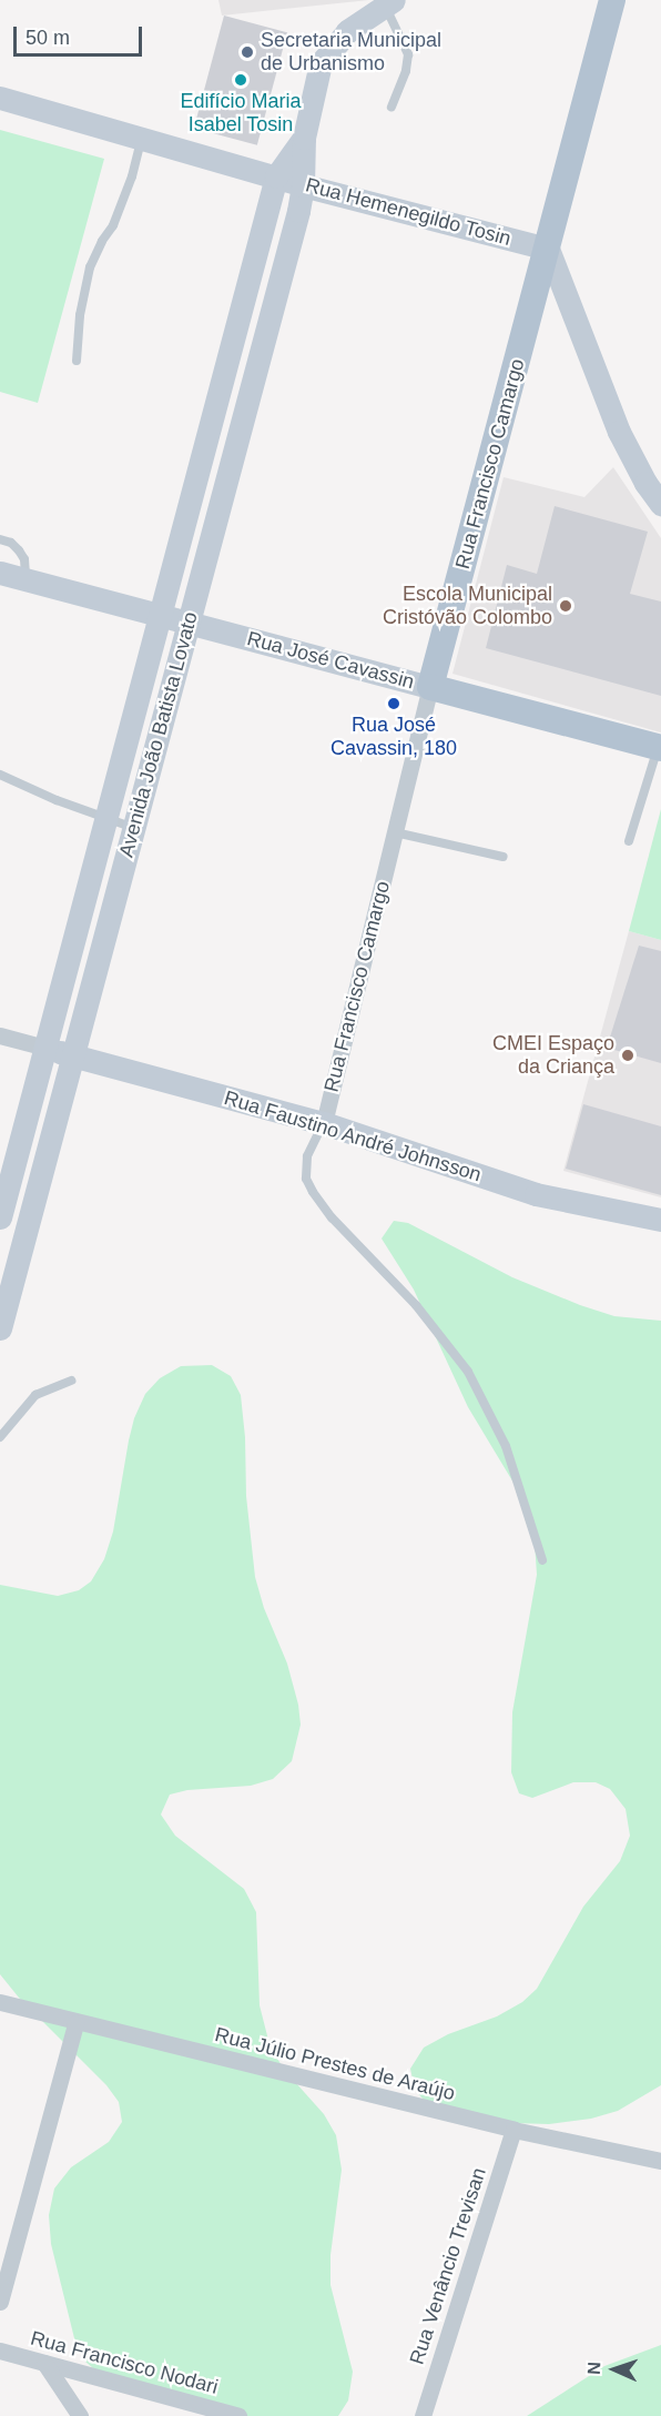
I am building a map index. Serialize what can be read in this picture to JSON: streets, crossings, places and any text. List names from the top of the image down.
{
  "streets": {
    "main road": ["Rua Francisco Camargo", "Rua José Cavassin"],
    "street": [
      "Rua Hemenegildo Tosin",
      "Avenida João Batista Lovato",
      "Rua Faustino André Johnsson",
      "Rua Júlio Prestes de Araújo",
      "Rua Venâncio Trevisan",
      "Rua Francisco Nodari"
    ]
  },
  "crossings": [
    ["Rua Hemenegildo Tosin", "Rua Francisco Camargo"],
    ["Rua Hemenegildo Tosin", "Avenida João Batista Lovato"],
    ["Rua Francisco Camargo", "Rua José Cavassin"],
    ["Rua Francisco Camargo", "Rua Faustino André Johnsson"],
    ["Rua José Cavassin", "Avenida João Batista Lovato"],
    ["Avenida João Batista Lovato", "Rua Faustino André Johnsson"],
    ["Rua Júlio Prestes de Araújo", "Rua Venâncio Trevisan"]
  ],
  "places": [
    "Secretaria Municipal de Urbanismo",
    "Edifício Maria Isabel Tosin",
    "Escola Municipal Cristóvão Colombo",
    "Rua José Cavassin, 180",
    "CMEI Espaço da Criança"
  ],
  "scale_bar": "50 m",
  "north": "left"
}
